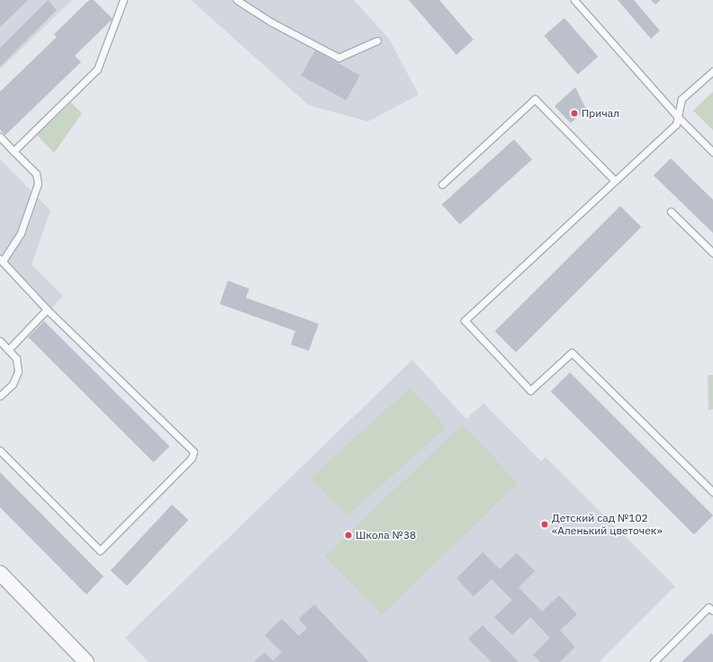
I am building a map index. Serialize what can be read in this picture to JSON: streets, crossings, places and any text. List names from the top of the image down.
{
  "places": ["Причал", "Детский сад №102 «Аленький цветочек»", "Школа №38"]
}
